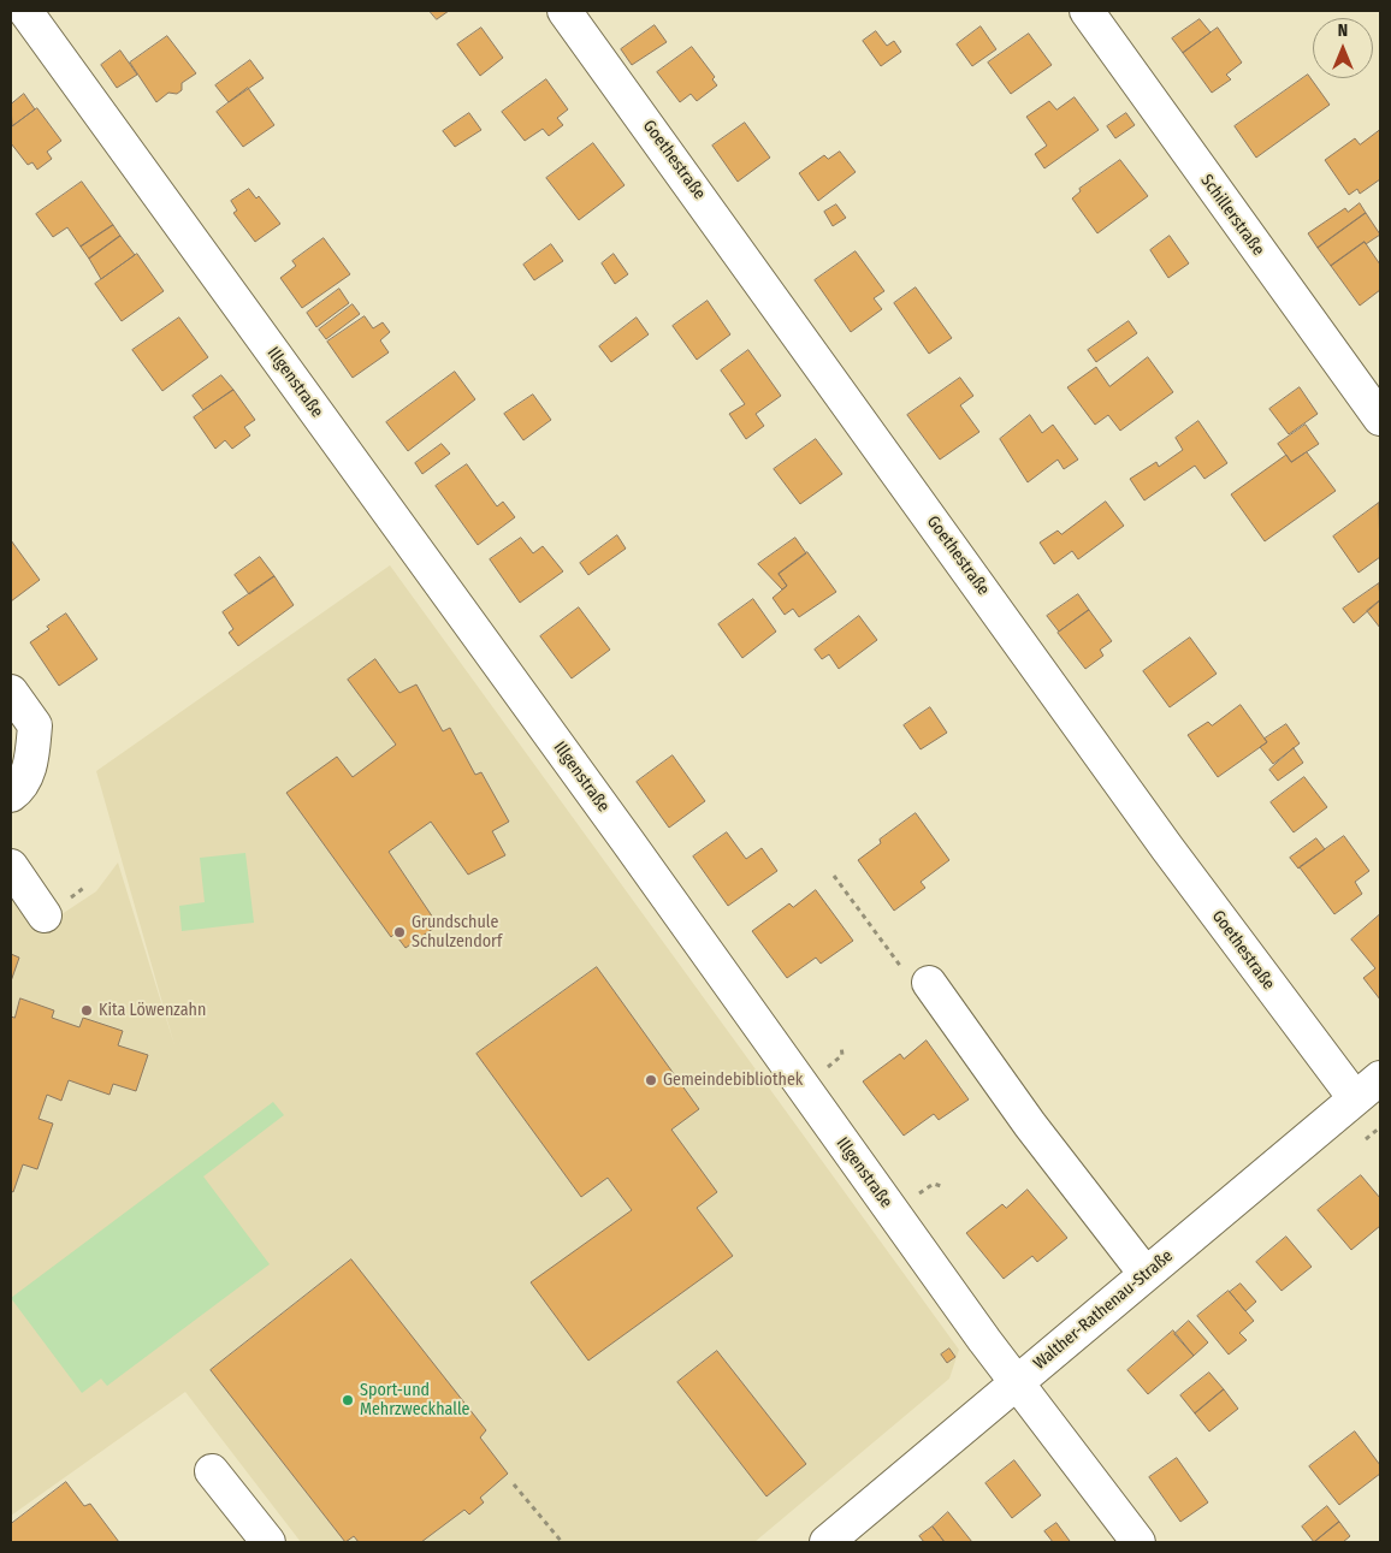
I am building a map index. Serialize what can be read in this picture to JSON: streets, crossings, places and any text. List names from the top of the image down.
{
  "streets": {
    "street": [
      "Goethestraße",
      "Schillerstraße",
      "Illgenstraße",
      "Walther-Rathenau-Straße"
    ]
  },
  "crossings": [
    ["Goethestraße", "Walther-Rathenau-Straße"],
    ["Illgenstraße", "Walther-Rathenau-Straße"]
  ],
  "places": [
    "Grundschule Schulzendorf",
    "Kita Löwenzahn",
    "Gemeindebibliothek",
    "Sport-und Mehrzweckhalle"
  ],
  "north": "top"
}
